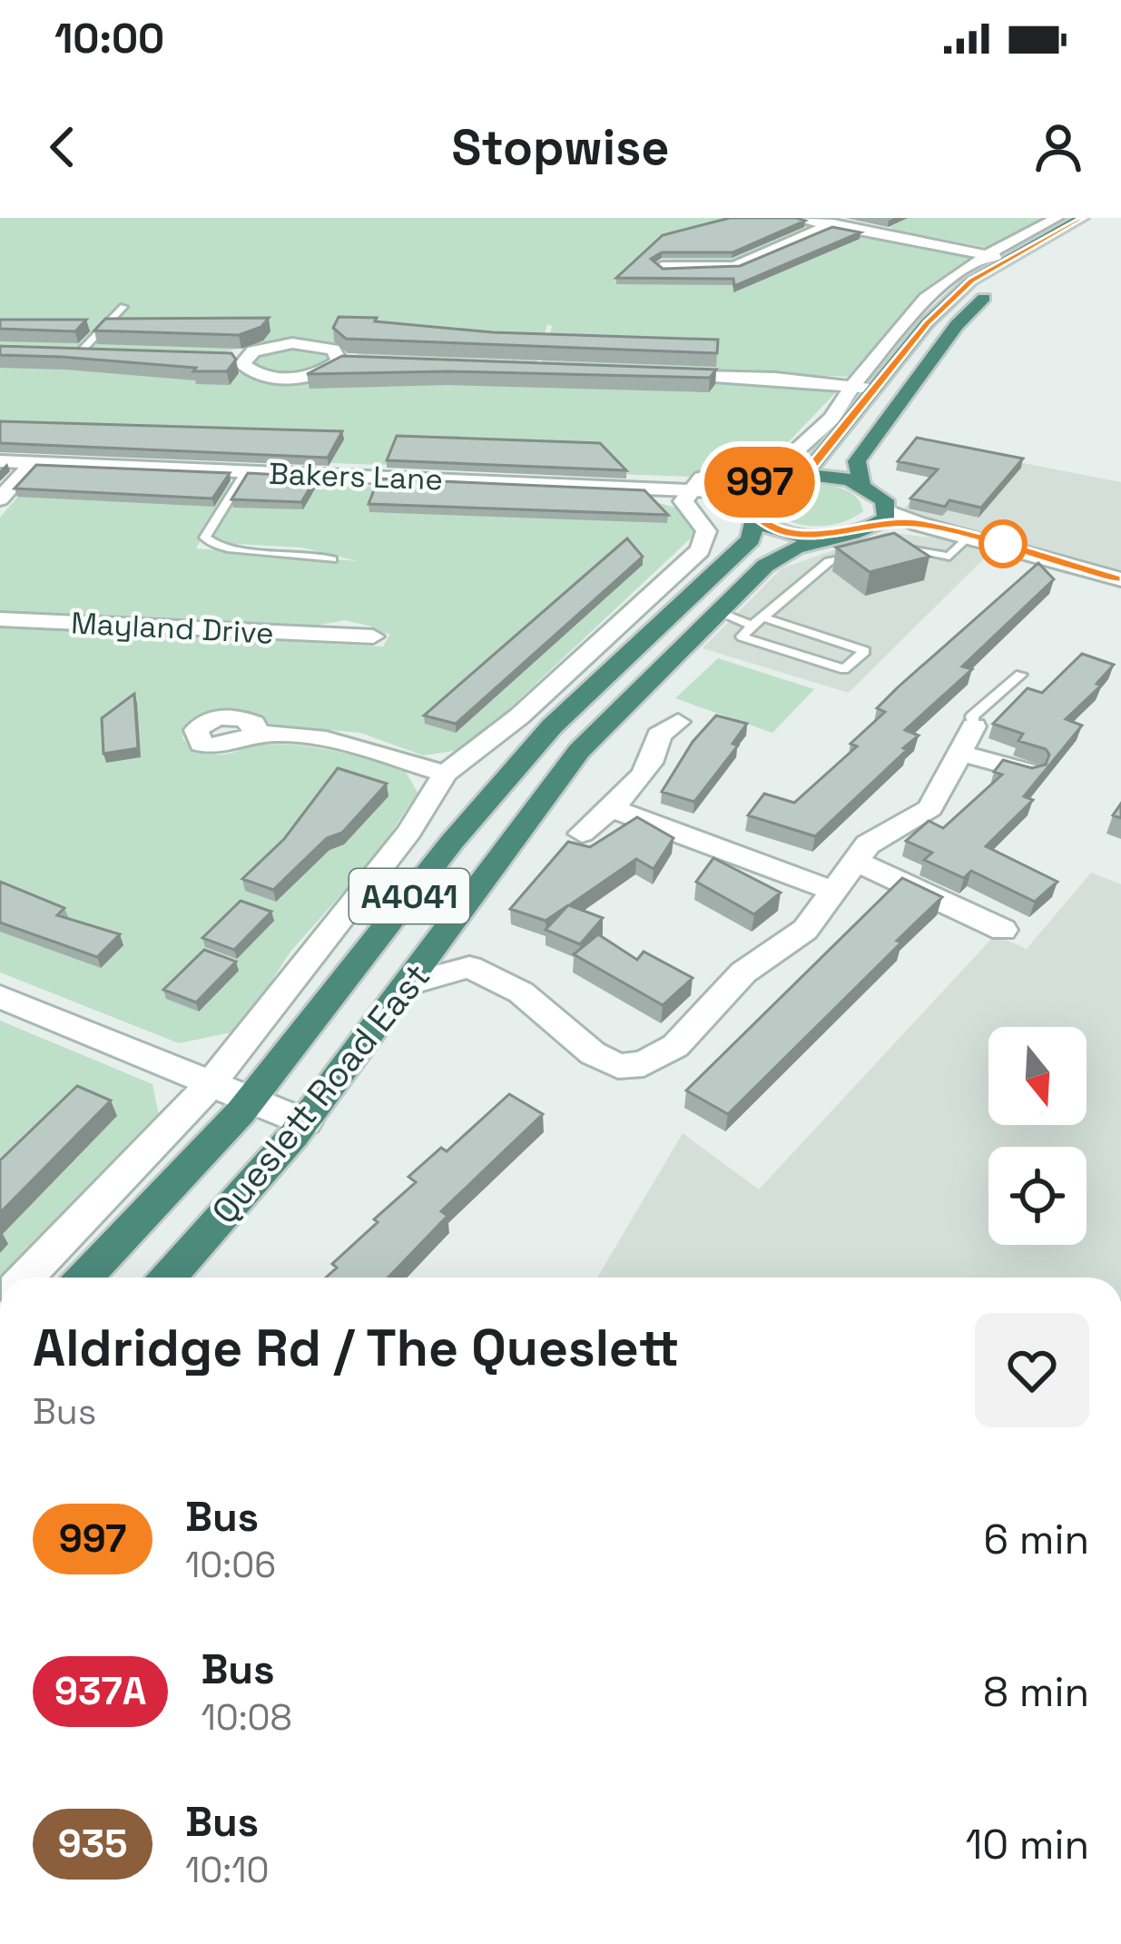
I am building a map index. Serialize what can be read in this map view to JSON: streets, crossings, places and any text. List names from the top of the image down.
{
  "streets": {
    "highway": ["A4041", "Queslett Road East"],
    "street": ["Bakers Lane", "Mayland Drive"]
  },
  "crossings": [
    ["Bakers Lane", "Queslett Road East"]
  ],
  "lines": ["bus line 997"],
  "north": "bottom",
  "page": {
    "status": "10:00",
    "header": "Stopwise",
    "on_map": "997",
    "heading": ["Aldridge Rd / The Queslett", "Bus"],
    "list": [
      {
        "mark": "997",
        "name": "Bus",
        "note": "10:06",
        "value": "6 min"
      },
      {
        "mark": "937A",
        "name": "Bus",
        "note": "10:08",
        "value": "8 min"
      },
      {
        "mark": "935",
        "name": "Bus",
        "note": "10:10",
        "value": "10 min"
      }
    ]
  }
}
